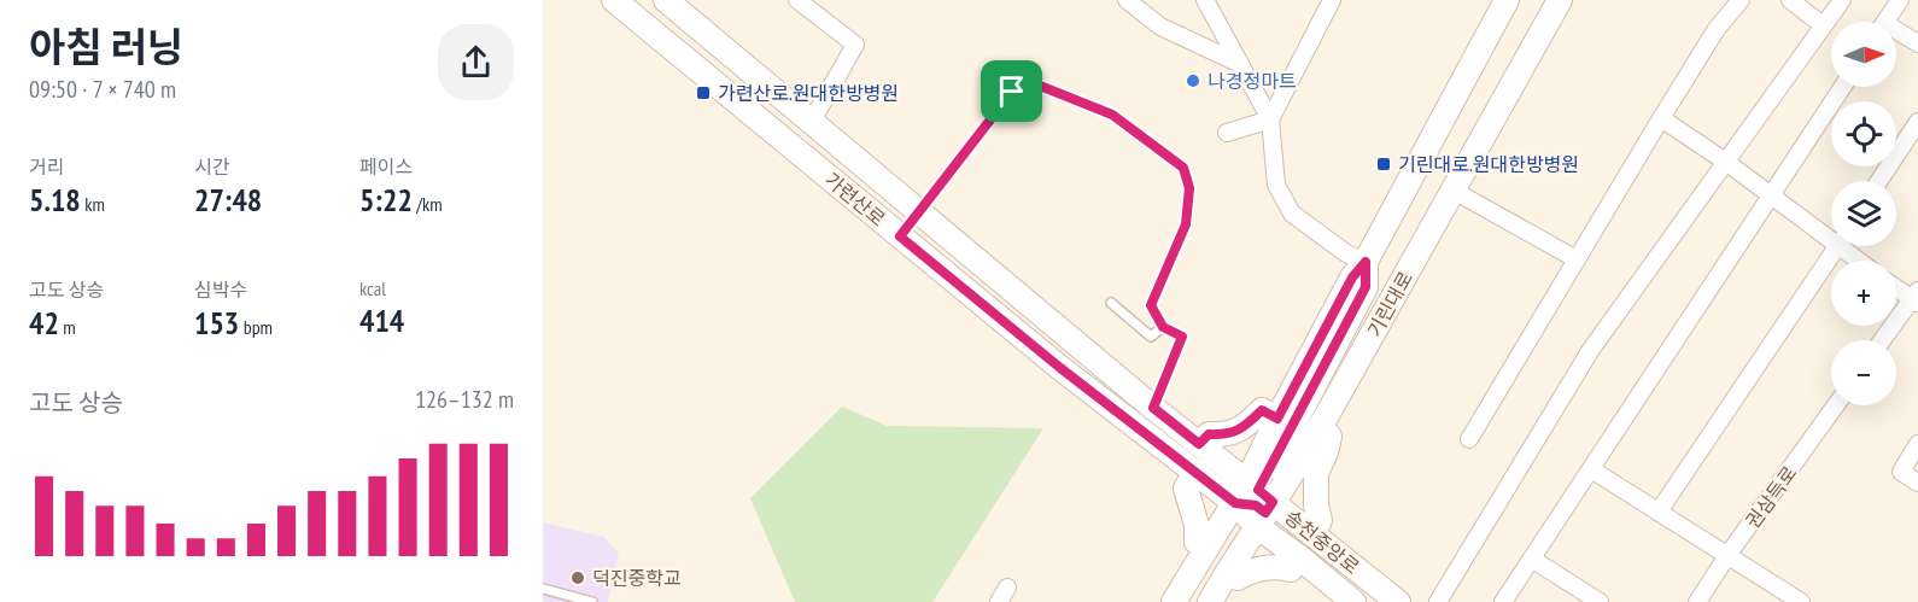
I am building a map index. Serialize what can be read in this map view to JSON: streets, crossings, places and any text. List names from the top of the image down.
{
  "streets": {
    "street": [
      "가련산로",
      "기린대로",
      "권삼득로",
      "송천중앙로"
    ]
  },
  "crossings": [
    ["가련산로", "기린대로"],
    ["가련산로", "송천중앙로"],
    ["기린대로", "송천중앙로"]
  ],
  "places": {
    "other": ["나경정마트", "덕진중학교"],
    "transit": ["가련산로.원대한방병원", "기린대로.원대한방병원"]
  },
  "north": "right",
  "page": {
    "heading": ["아침 러닝", "09:50 · 7 × 740 m"],
    "map_buttons": ["+", "−"],
    "stats": [
      ["거리", "5.18 km"],
      ["시간", "27:48"],
      ["페이스", "5:22 /km"],
      ["고도 상승", "42 m"],
      ["심박수", "153 bpm"],
      ["kcal", "414"]
    ],
    "chart": ["고도 상승", "126–132 m"]
  }
}
